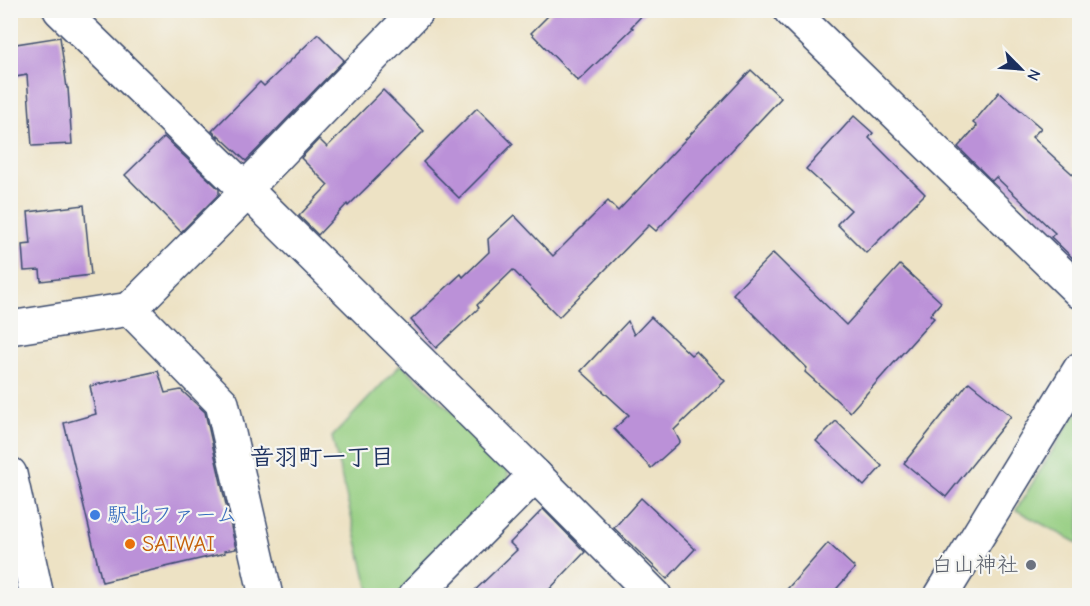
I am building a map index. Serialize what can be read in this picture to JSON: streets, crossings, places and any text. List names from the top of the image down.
{
  "districts": ["音羽町一丁目"],
  "places": ["駅北ファーム", "SAIWAI", "白山神社"],
  "north": "bottom right"
}
